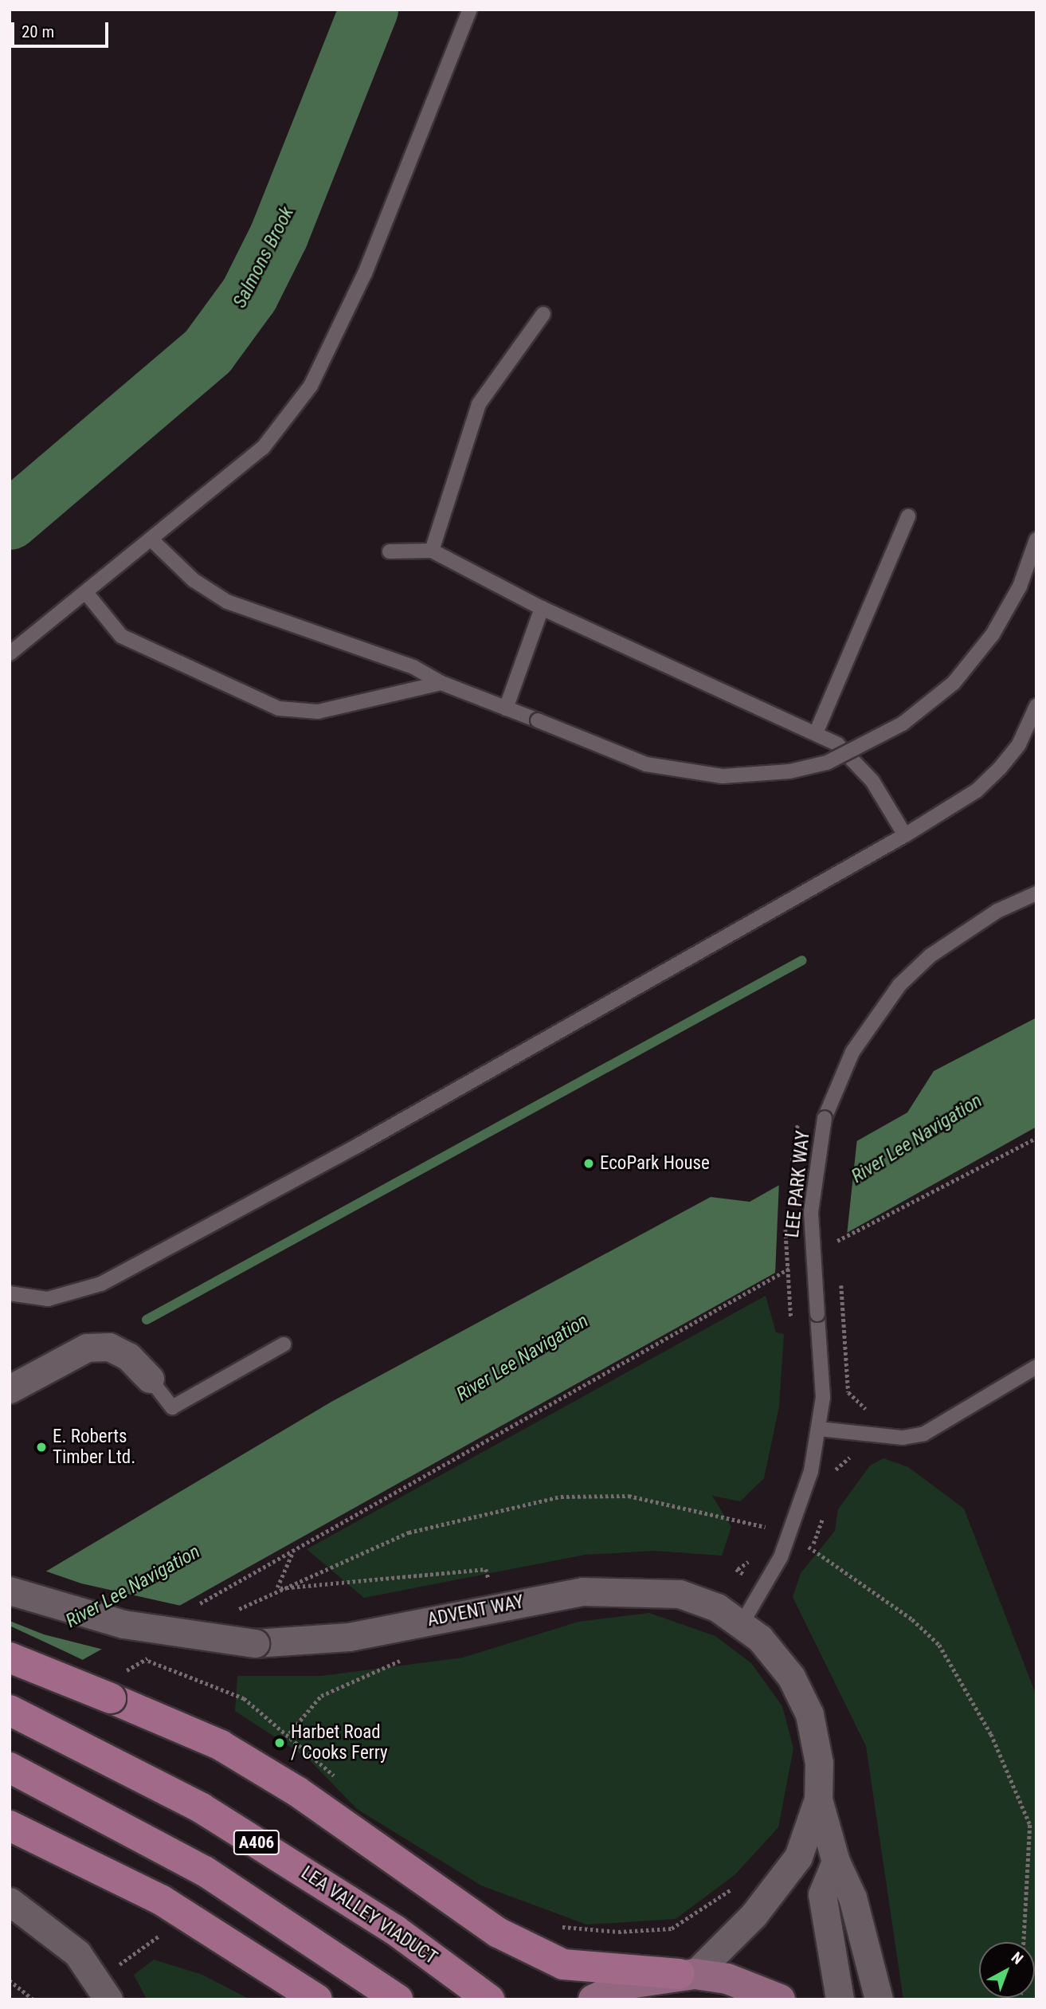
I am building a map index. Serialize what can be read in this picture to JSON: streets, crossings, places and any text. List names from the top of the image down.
{
  "streets": {
    "highway": ["A406", "LEA VALLEY VIADUCT"],
    "street": ["ADVENT WAY"],
    "lane": ["LEE PARK WAY"]
  },
  "crossings": [
    ["LEE PARK WAY", "ADVENT WAY"]
  ],
  "water": ["Salmons Brook", "River Lee Navigation"],
  "places": ["EcoPark House", "E. Roberts Timber Ltd.", "Harbet Road / Cooks Ferry"],
  "scale_bar": "20 m",
  "north": "top right"
}
